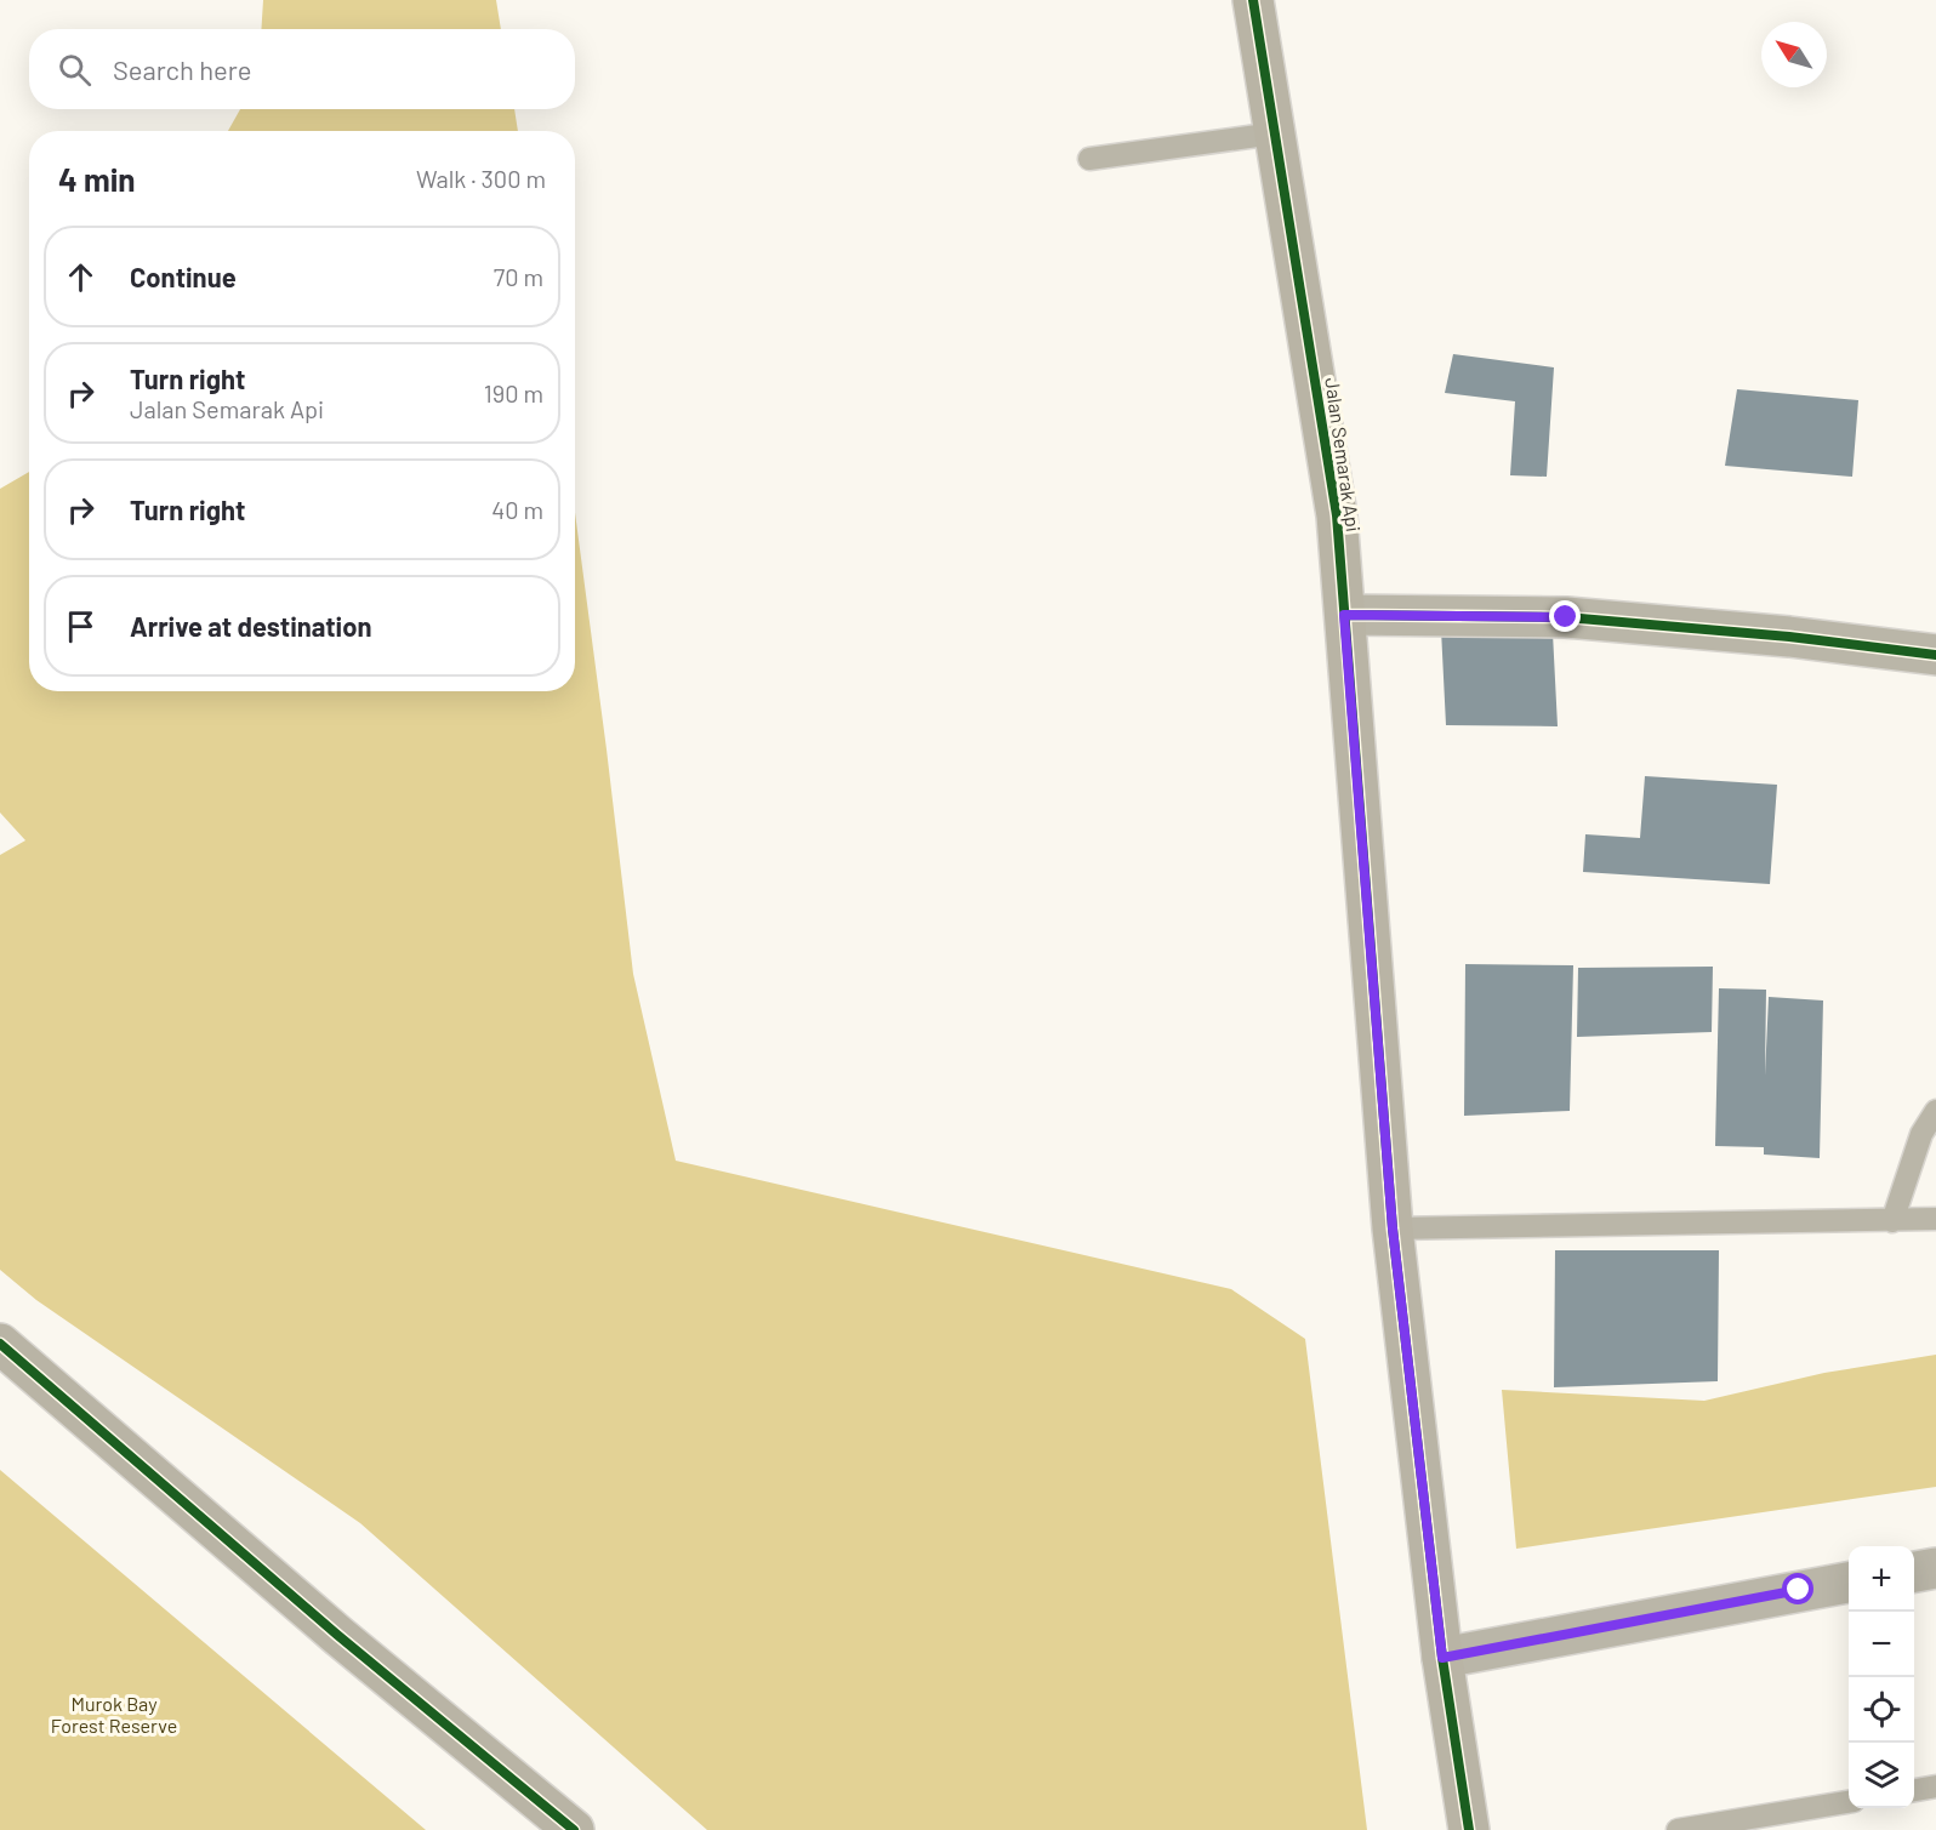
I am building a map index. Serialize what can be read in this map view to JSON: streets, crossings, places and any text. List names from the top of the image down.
{
  "streets": {
    "street": ["Jalan Semarak Api"]
  },
  "parks": ["Murok Bay Forest Reserve"],
  "north": "top left",
  "page": {
    "search": "Search here",
    "heading": ["4 min", "Walk · 300 m"],
    "list": [
      ["Continue", "70 m"],
      ["Turn right", "Jalan Semarak Api", "190 m"],
      ["Turn right", "40 m"],
      "Arrive at destination"
    ],
    "map_buttons": ["+", "−"]
  }
}
